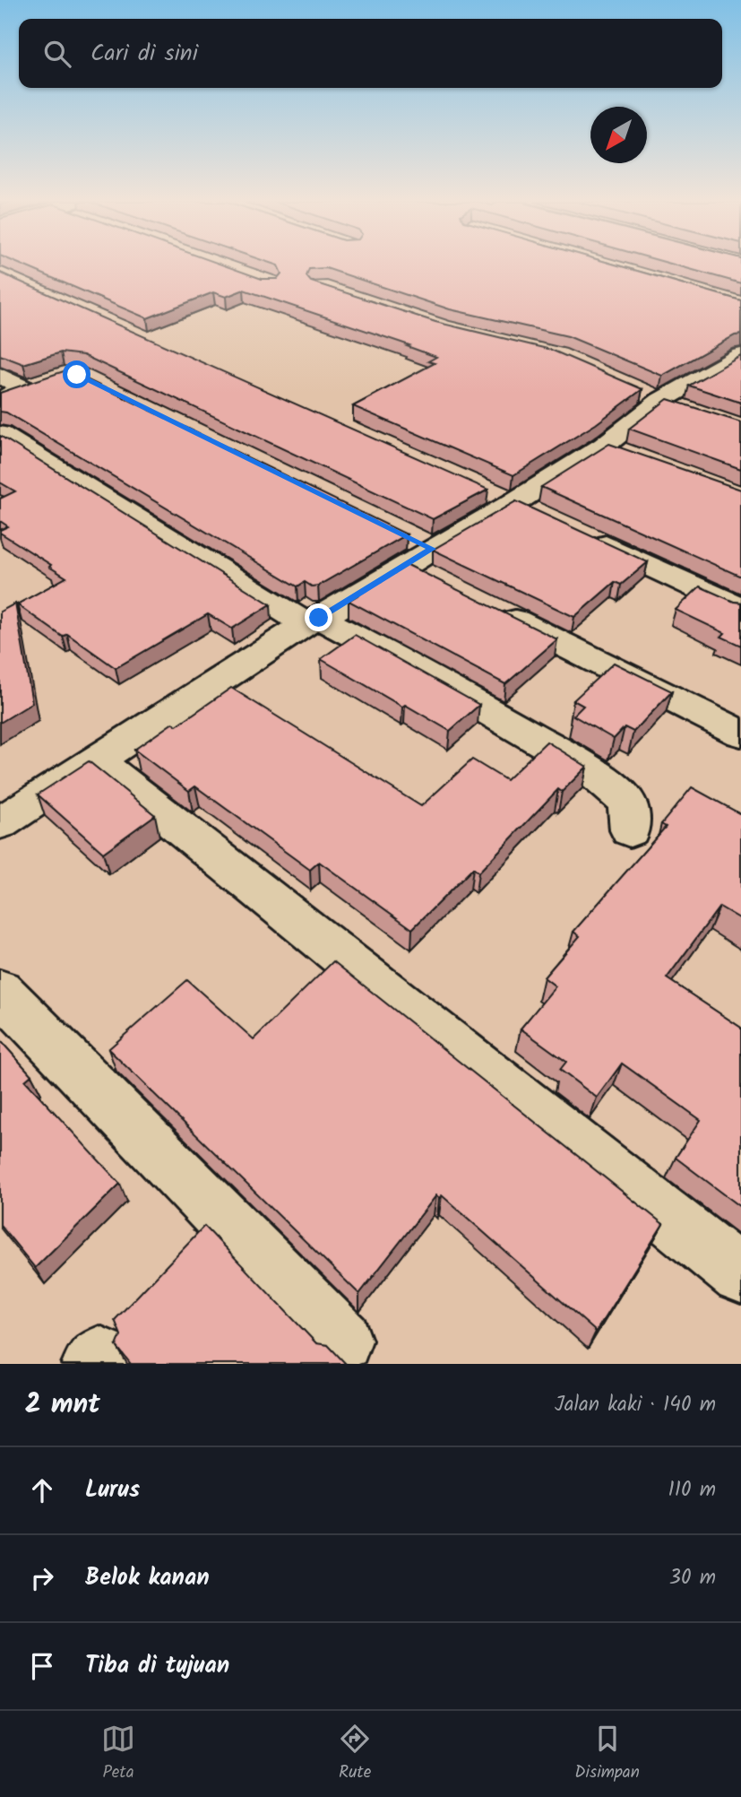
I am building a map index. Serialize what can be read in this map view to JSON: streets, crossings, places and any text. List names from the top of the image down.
{
  "north": "bottom left",
  "page": {
    "search": "Cari di sini",
    "heading": ["2 mnt", "Jalan kaki · 140 m"],
    "list": [
      ["Lurus", "110 m"],
      ["Belok kanan", "30 m"],
      "Tiba di tujuan"
    ],
    "nav": ["Peta", "Rute", "Disimpan"]
  }
}
